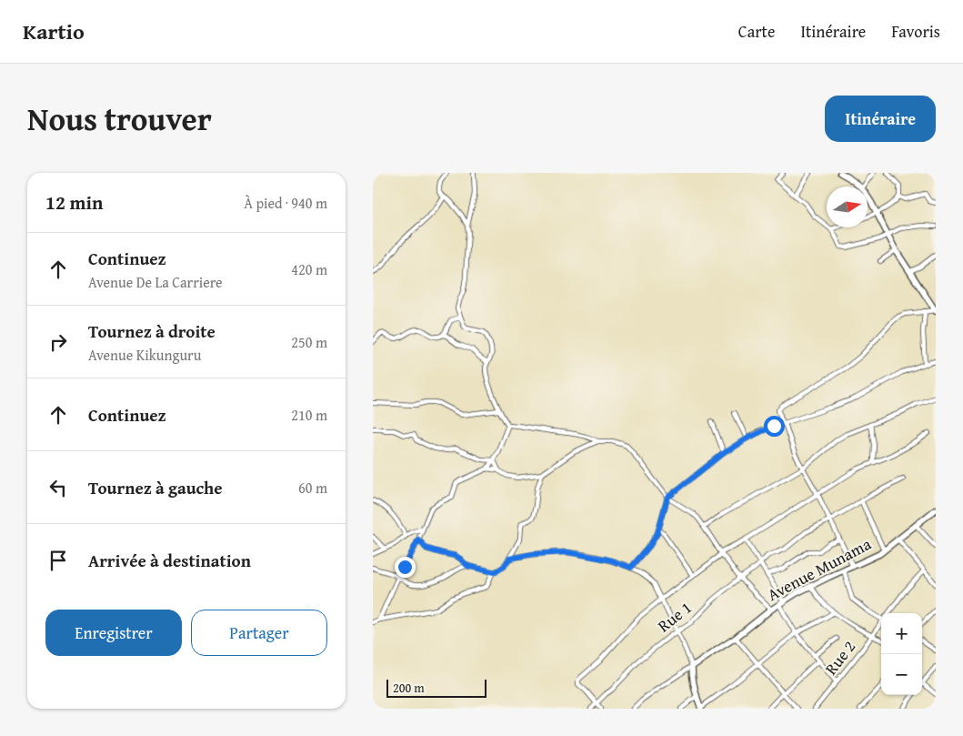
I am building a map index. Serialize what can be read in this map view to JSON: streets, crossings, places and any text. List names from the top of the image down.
{
  "streets": {
    "street": ["Avenue Munama", "Rue 1", "Rue 2"]
  },
  "scale_bar": "200 m",
  "north": "right",
  "page": {
    "header": "Kartio",
    "nav": ["Carte", "Itinéraire", "Favoris"],
    "title": "Nous trouver",
    "buttons": [
      "Itinéraire",
      ["Enregistrer", "Partager"]
    ],
    "heading": ["12 min", "À pied · 940 m"],
    "list": [
      ["Continuez", "Avenue De La Carriere", "420 m"],
      ["Tournez à droite", "Avenue Kikunguru", "250 m"],
      ["Continuez", "210 m"],
      ["Tournez à gauche", "60 m"],
      "Arrivée à destination"
    ],
    "map_buttons": ["+", "−"],
    "scale": "200 m"
  }
}
